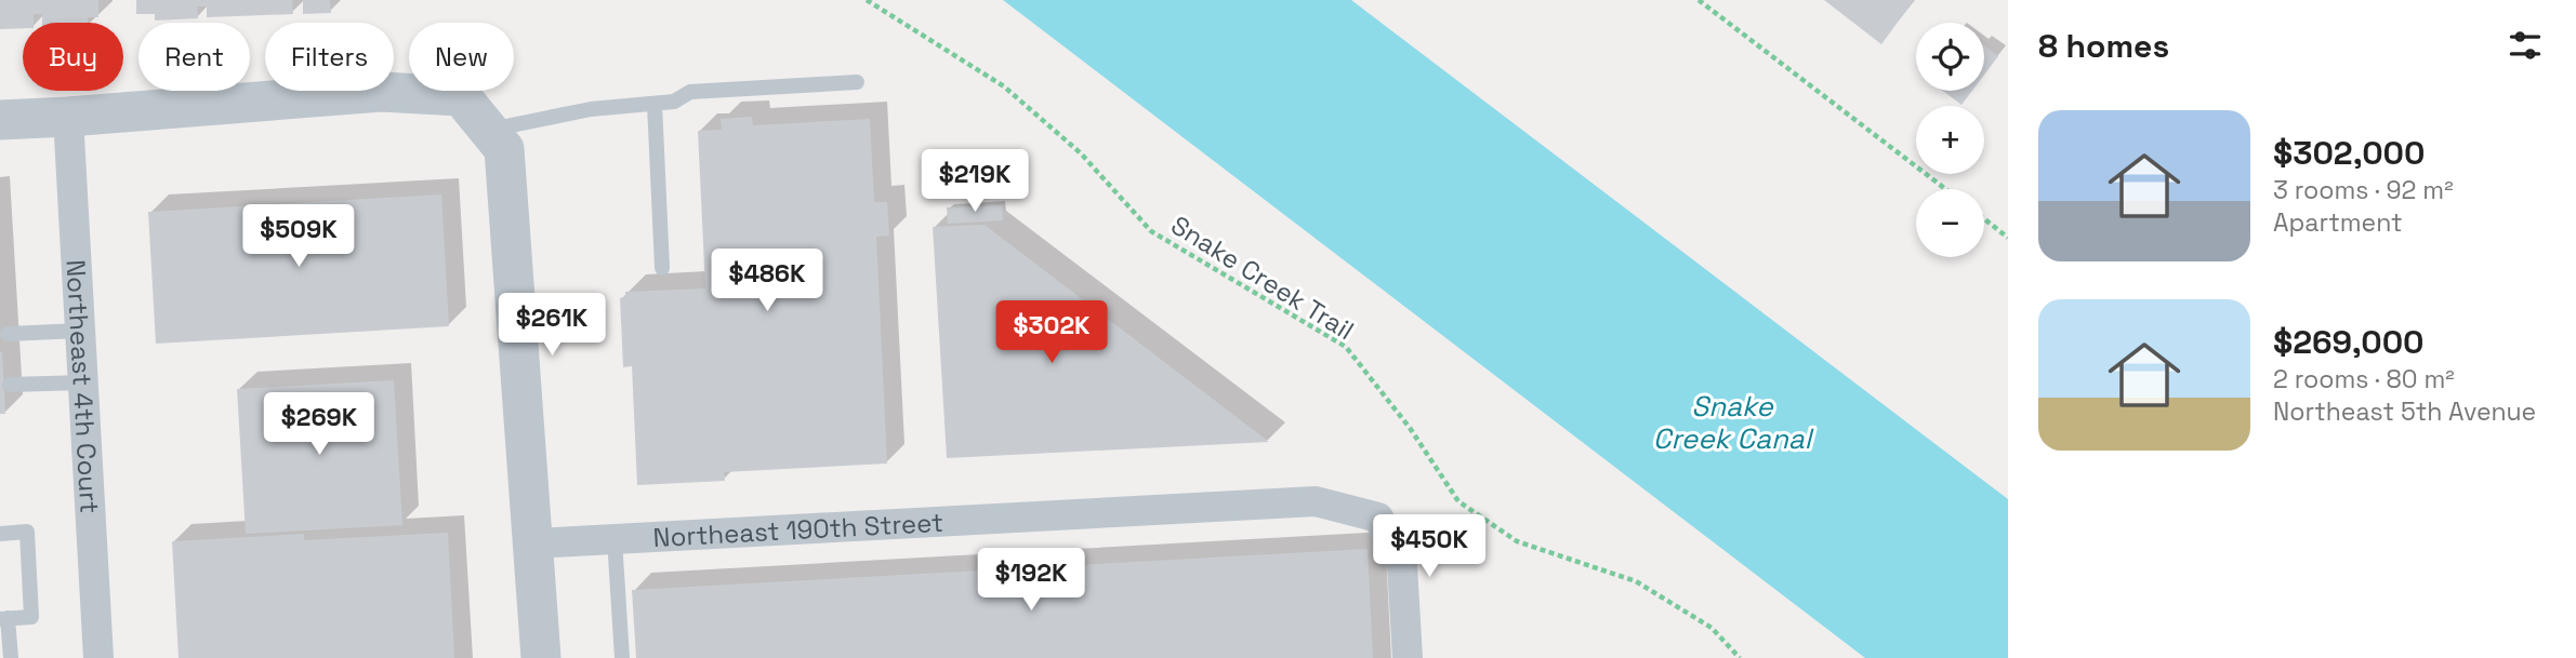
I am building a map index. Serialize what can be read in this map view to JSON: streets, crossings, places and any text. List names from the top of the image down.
{
  "streets": {
    "street": ["Northeast 4th Court", "Northeast 190th Street"],
    "path": ["Snake Creek Trail"]
  },
  "water": ["Snake Creek Canal"],
  "page": {
    "heading": "8 homes",
    "map_buttons": ["+", "−"],
    "chip": [
      "Buy",
      "Rent",
      "Filters",
      "New"
    ],
    "list": [
      {
        "name": "$302,000",
        "note": "3 rooms · 92 m² · Apartment"
      },
      {
        "name": "$269,000",
        "note": "2 rooms · 80 m² · Northeast 5th Avenue"
      }
    ],
    "price": [
      "$219K",
      "$509K",
      "$486K",
      "$261K",
      "$302K",
      "$269K",
      "$450K",
      "$192K"
    ]
  }
}
